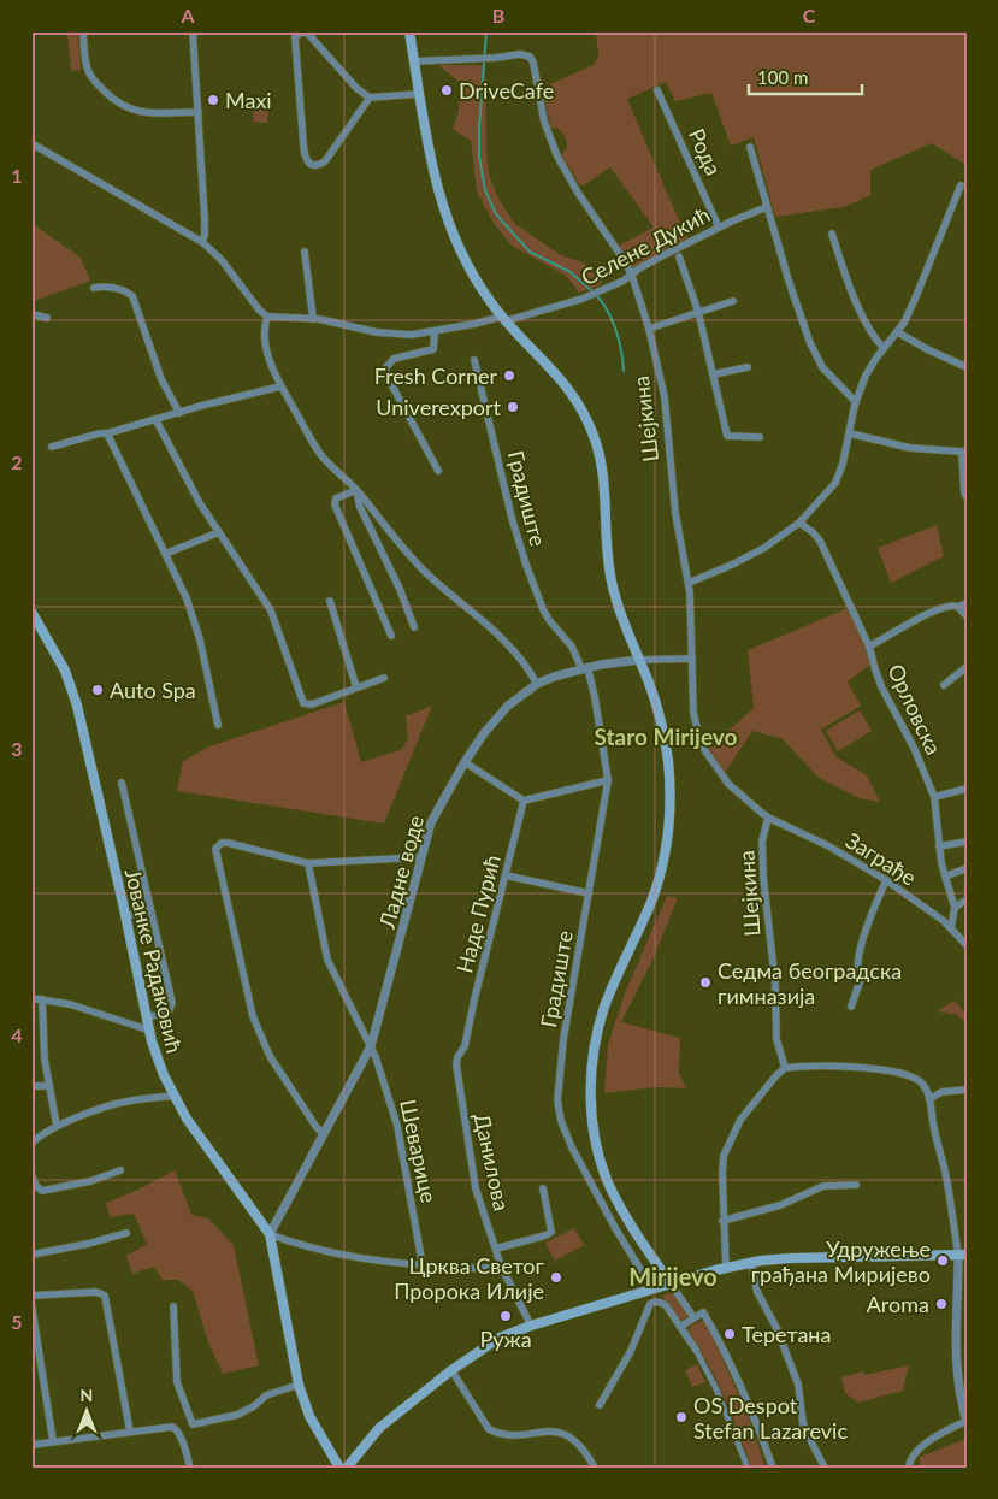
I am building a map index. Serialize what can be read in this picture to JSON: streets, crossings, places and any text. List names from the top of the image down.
{
  "streets": {
    "main road": ["Јованке Радаковић"],
    "street": [
      "Рода",
      "Селене Дукић",
      "Шејкина",
      "Градиште",
      "Орловска",
      "Заграђе",
      "Ладне воде",
      "Наде Пурић",
      "Шеварице",
      "Данилова"
    ]
  },
  "crossings": [
    ["Рода", "Селене Дукић"],
    ["Селене Дукић", "Шејкина"],
    ["Шејкина", "Заграђе"],
    ["Шејкина", "Ладне воде"],
    ["Градиште", "Ладне воде"],
    ["Орловска", "Заграђе"],
    ["Ладне воде", "Јованке Радаковић"],
    ["Ладне воде", "Шеварице"],
    ["Наде Пурић", "Данилова"]
  ],
  "districts": ["Staro Mirijevo", "Mirijevo"],
  "places": [
    "DriveCafe",
    "Maxi",
    "Fresh Corner",
    "Univerexport",
    "Auto Spa",
    "Седма београдска гимназија",
    "Удружење грађана Миријево",
    "Црква Светог Пророка Илије",
    "Aroma",
    "Ружа",
    "Теретана",
    "OS Despot Stefan Lazarevic"
  ],
  "scale_bar": "100 m",
  "north": "top",
  "grid": {
    "columns": ["A", "B", "C"],
    "rows": [
      "1",
      "2",
      "3",
      "4",
      "5"
    ]
  }
}
